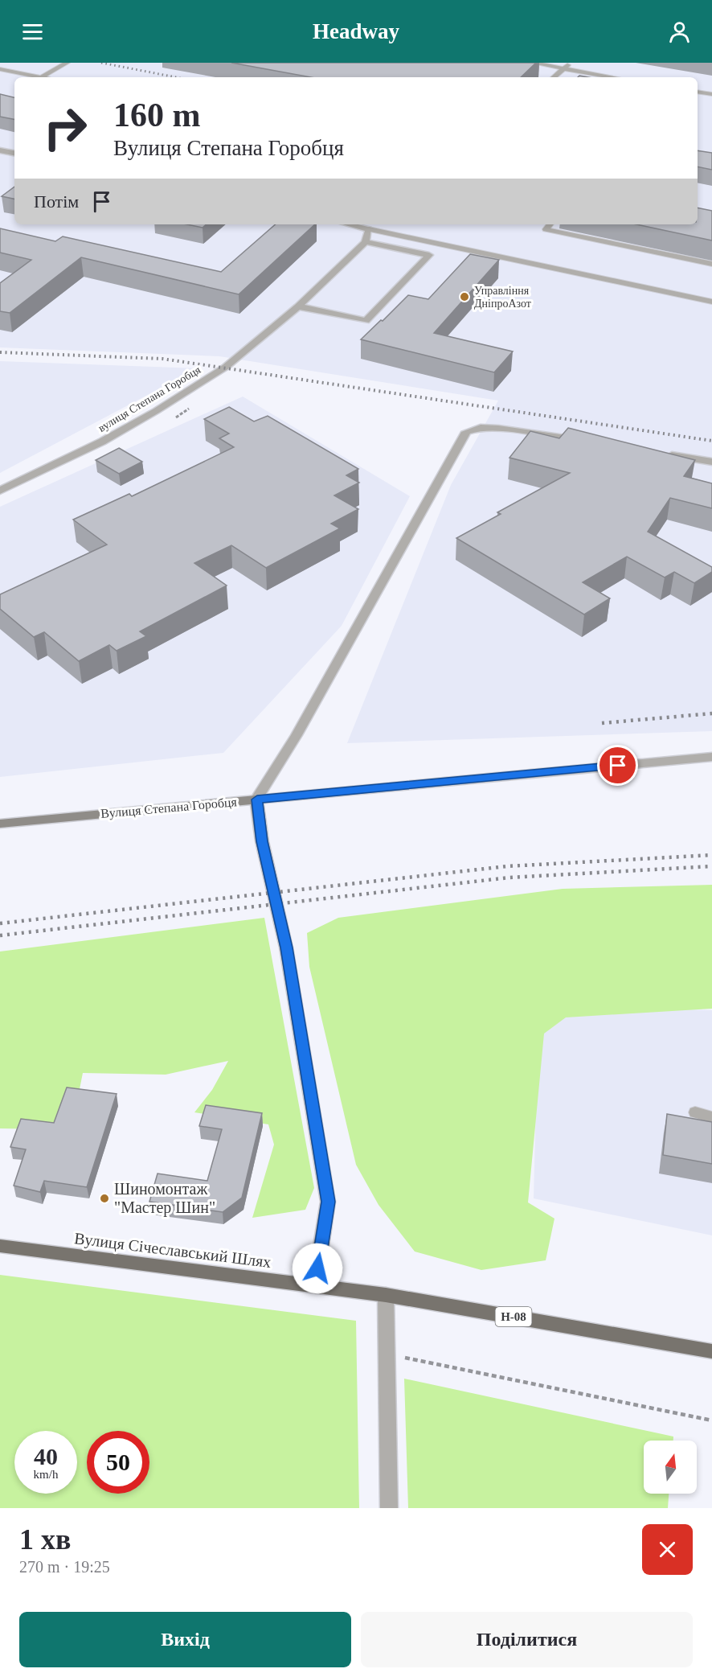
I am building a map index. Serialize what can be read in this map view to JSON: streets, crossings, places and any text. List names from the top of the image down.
{
  "streets": {
    "main road": ["Вулиця Степана Горобця", "Вулиця Січеславський Шлях", "Н-08"],
    "street": ["вулиця Степана Горобця"]
  },
  "places": ["Управління ДніпроАзот", "Шиномонтаж \"Мастер Шин\""],
  "north": "top",
  "page": {
    "header": "Headway",
    "turn": ["160 m", "Вулиця Степана Горобця"],
    "then": "Потім",
    "speed": "40 km/h",
    "limit": "50",
    "heading": ["1 хв", "270 m · 19:25"],
    "buttons": ["Вихід", "Поділитися"]
  }
}
